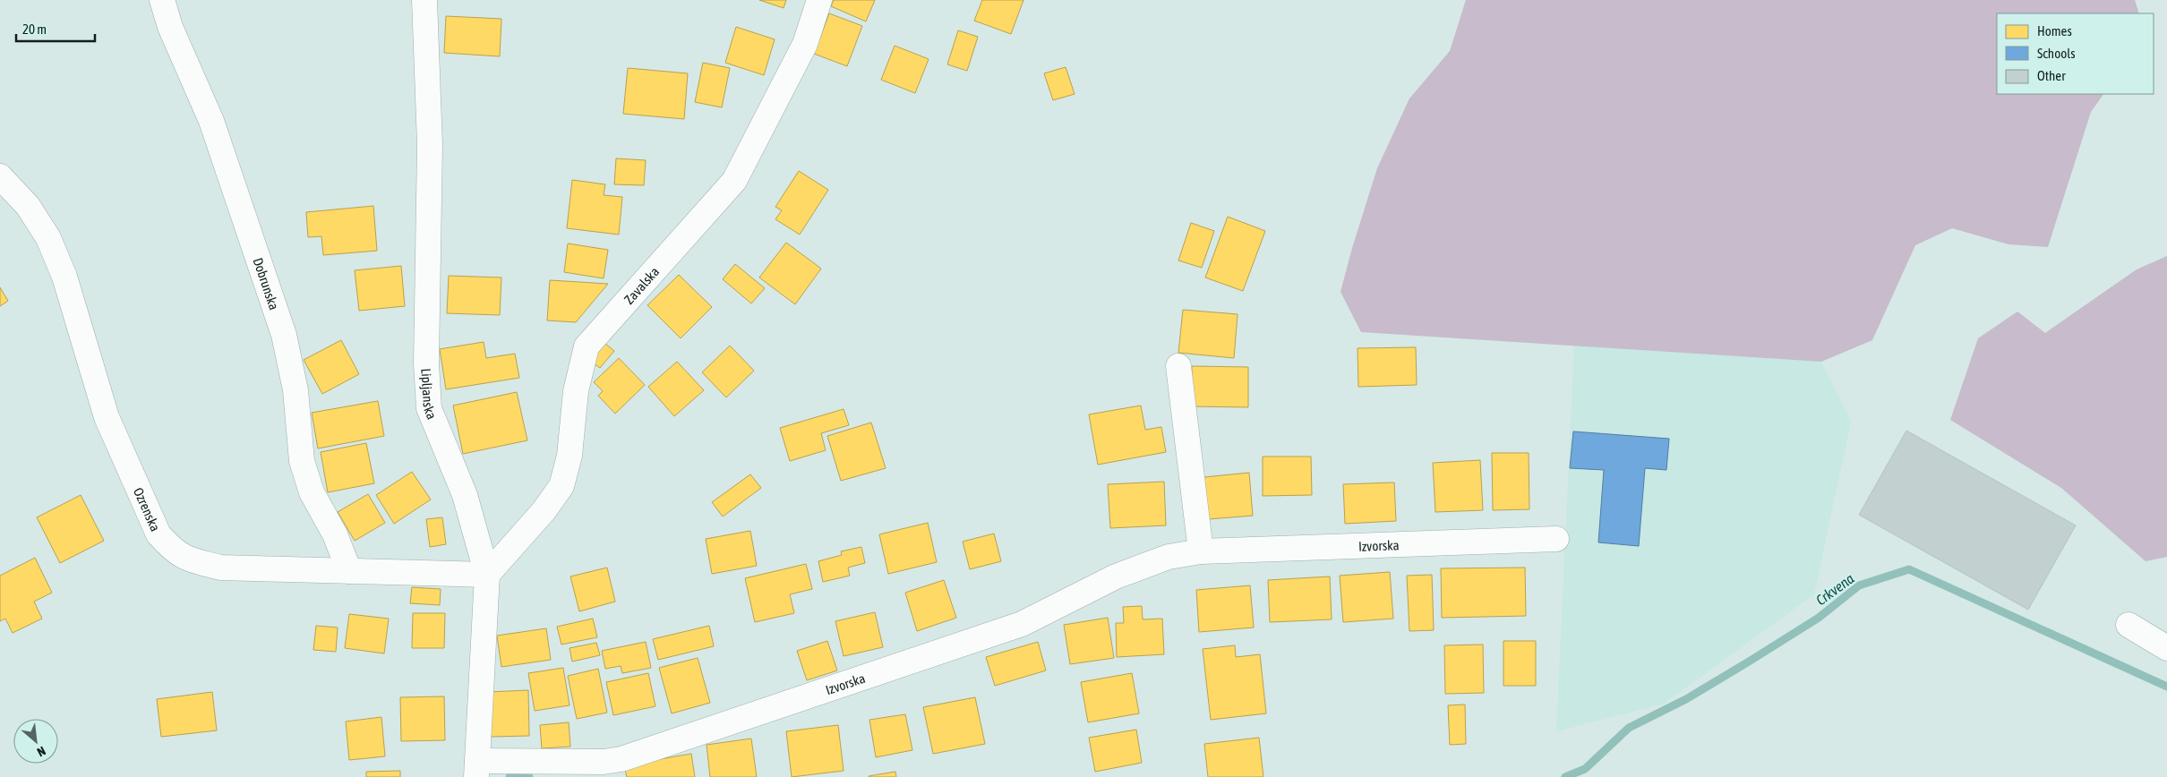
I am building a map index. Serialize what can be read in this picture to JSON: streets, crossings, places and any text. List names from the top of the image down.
{
  "streets": {
    "street": [
      "Dobrunska",
      "Zavalska",
      "Lipljanska",
      "Ozrenska",
      "Izvorska"
    ]
  },
  "crossings": [
    ["Dobrunska", "Ozrenska"],
    ["Zavalska", "Lipljanska"],
    ["Zavalska", "Ozrenska"],
    ["Lipljanska", "Ozrenska"],
    ["Lipljanska", "Izvorska"]
  ],
  "water": ["Crkvena"],
  "legend": ["Homes", "Schools", "Other"],
  "scale_bar": "20 m",
  "north": "bottom right"
}
